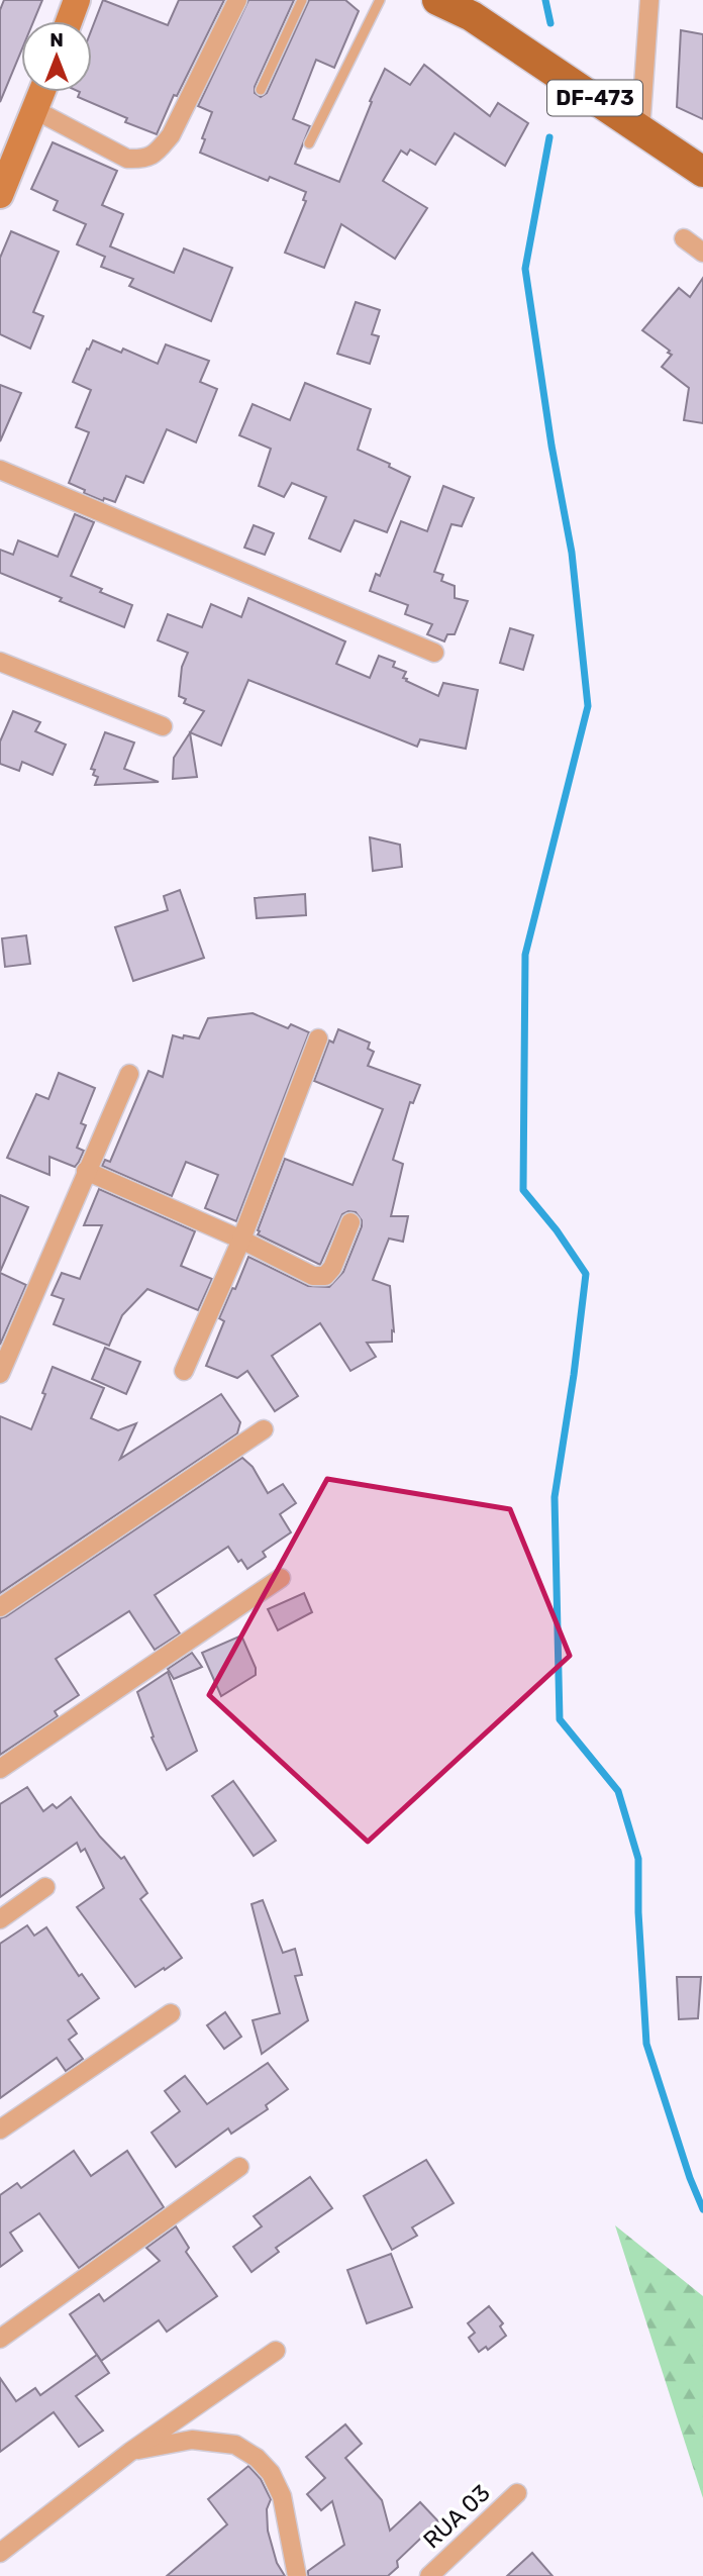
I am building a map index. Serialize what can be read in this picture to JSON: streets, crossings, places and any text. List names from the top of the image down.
{
  "streets": {
    "main road": ["DF-473"],
    "street": ["RUA 03"]
  },
  "north": "top"
}
